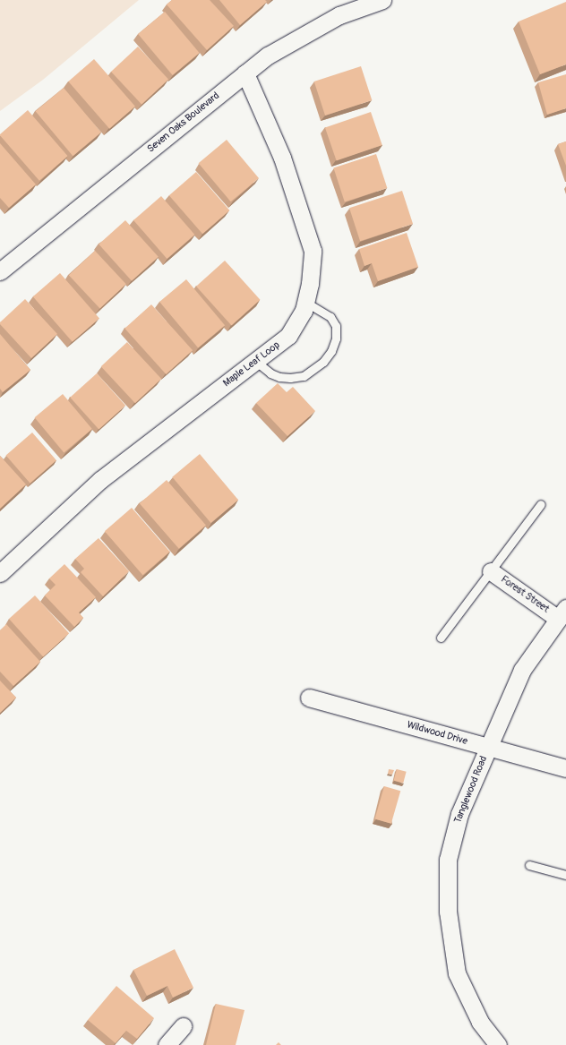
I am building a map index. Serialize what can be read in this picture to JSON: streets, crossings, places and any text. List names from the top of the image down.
{
  "streets": {
    "street": [
      "Seven Oaks Boulevard",
      "Maple Leaf Loop",
      "Forest Street",
      "Wildwood Drive",
      "Tanglewood Road"
    ]
  },
  "crossings": [
    ["Seven Oaks Boulevard", "Maple Leaf Loop"],
    ["Forest Street", "Tanglewood Road"],
    ["Wildwood Drive", "Tanglewood Road"]
  ]
}
